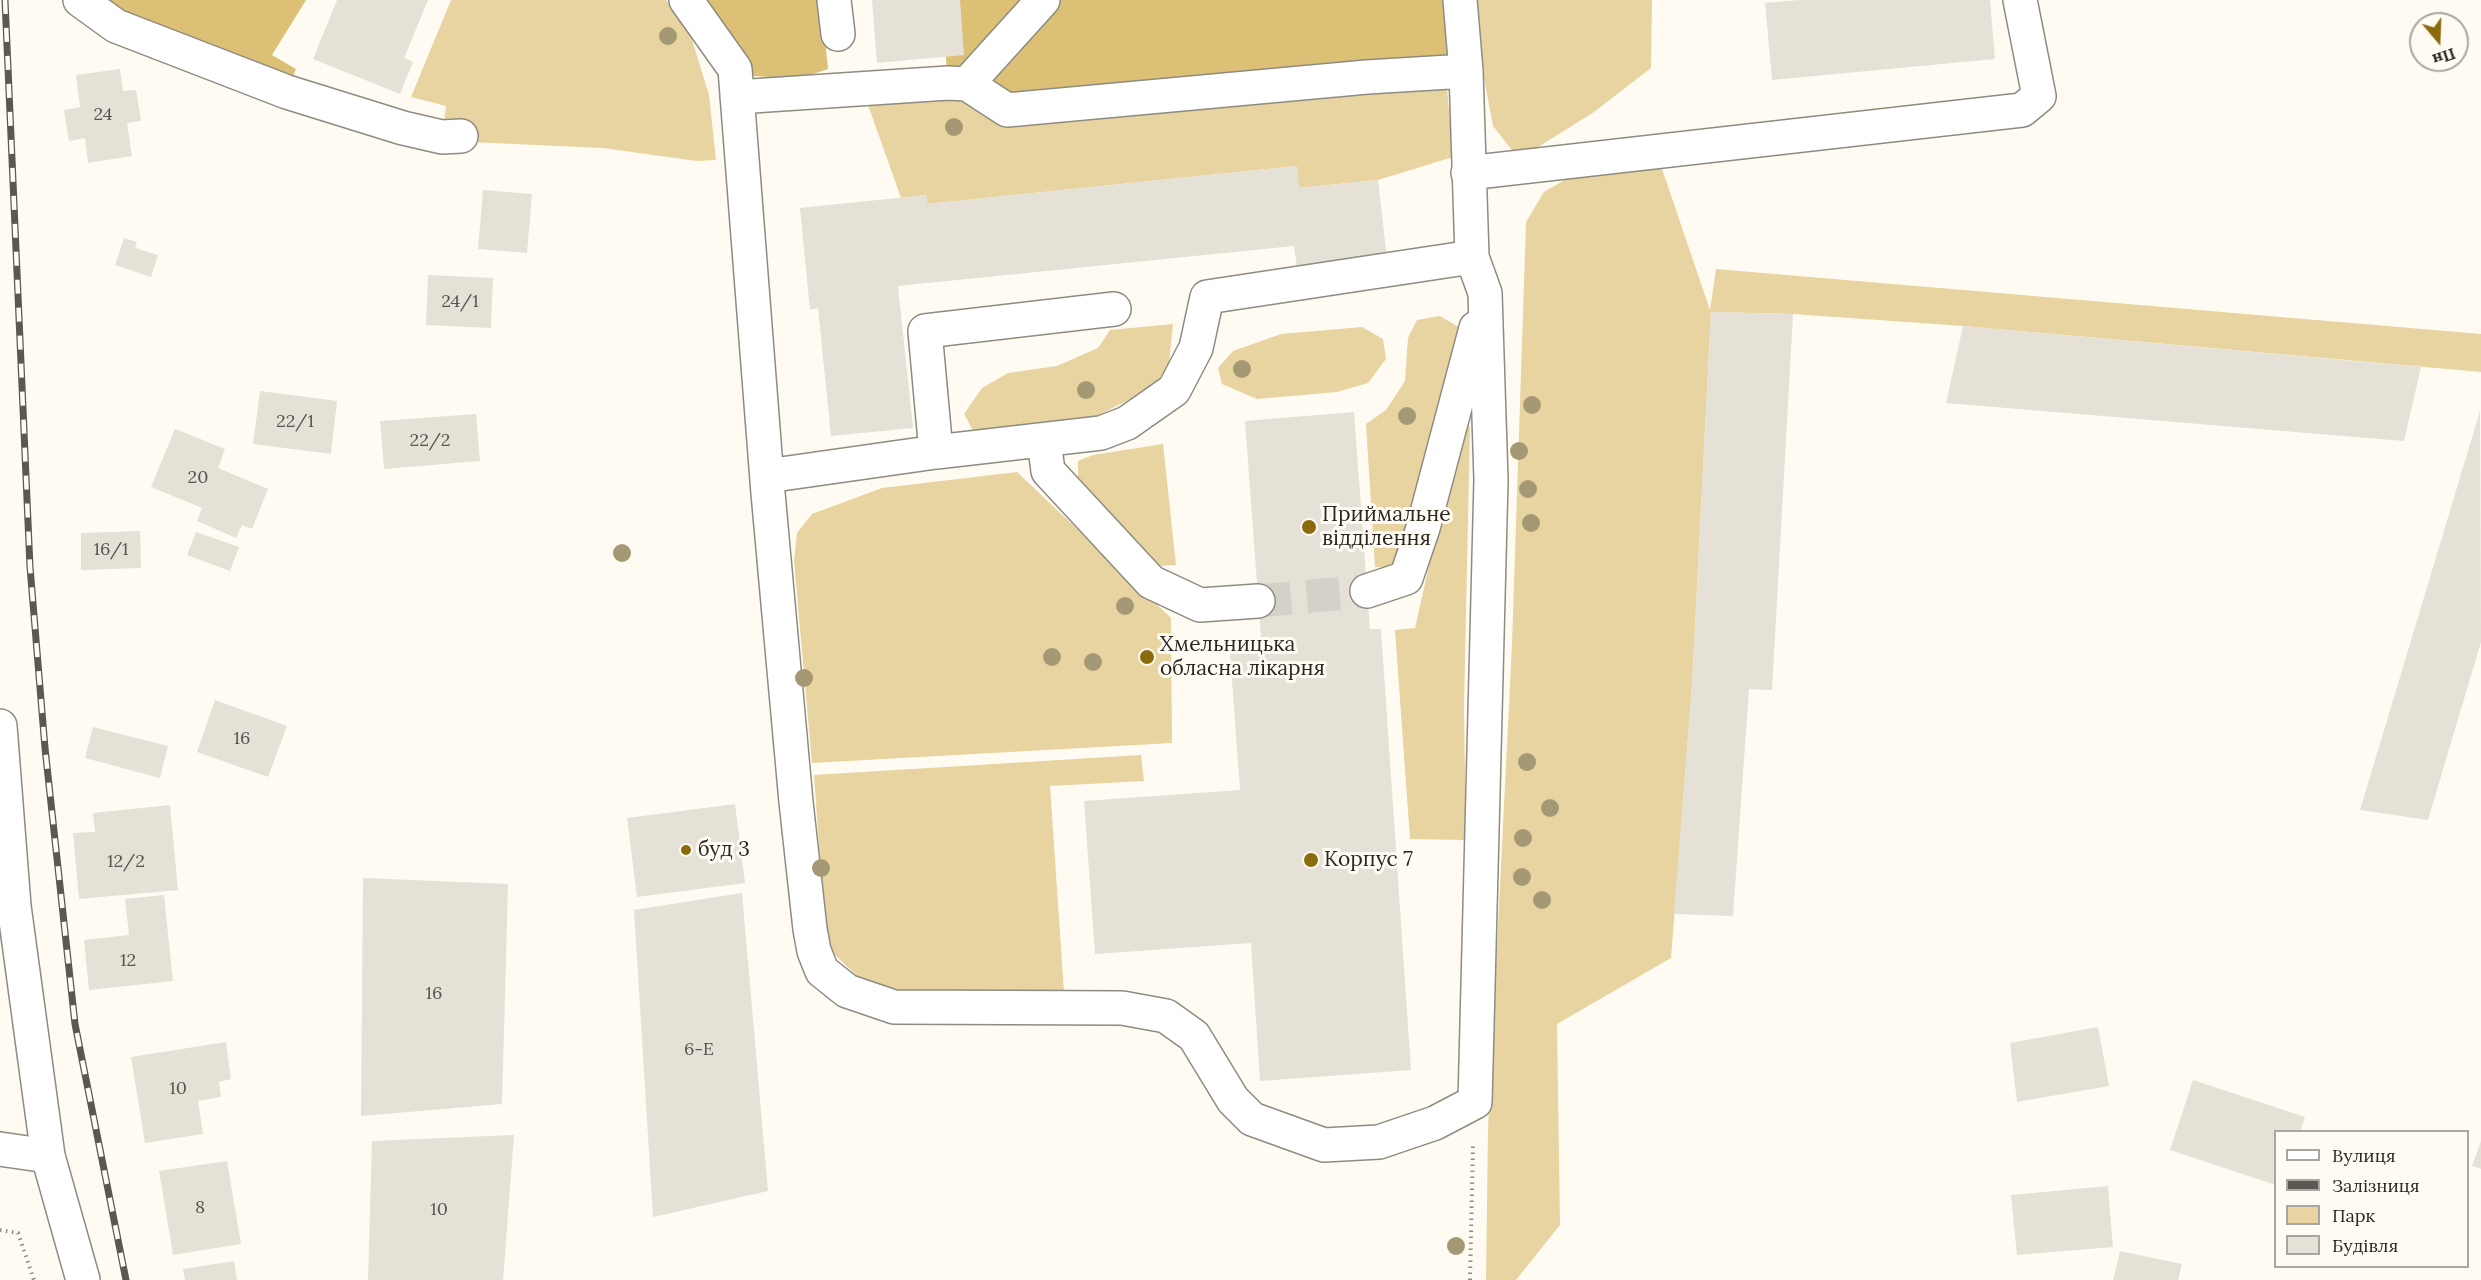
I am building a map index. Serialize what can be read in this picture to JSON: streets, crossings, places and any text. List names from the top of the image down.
{
  "places": [
    "Приймальне відділення",
    "Хмельницька обласна лікарня",
    "буд 3",
    "Корпус 7"
  ],
  "house_numbers": [
    "24",
    "24/1",
    "22/1",
    "22/2",
    "20",
    "16/1",
    "16",
    "12/2",
    "12",
    "16",
    "6-Е",
    "10",
    "8",
    "10"
  ],
  "legend": [
    "Вулиця",
    "Залізниця",
    "Парк",
    "Будівля"
  ],
  "north": "bottom"
}
